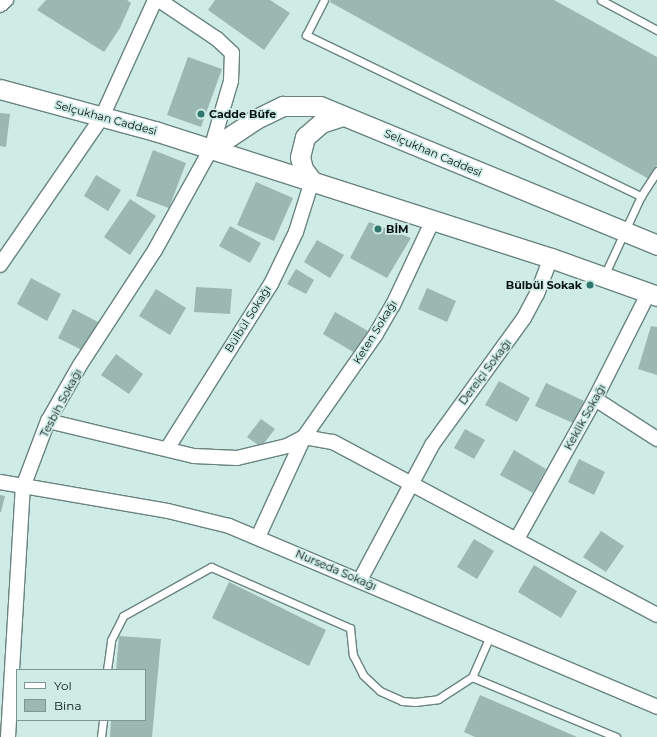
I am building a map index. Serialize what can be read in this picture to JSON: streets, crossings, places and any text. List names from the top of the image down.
{
  "streets": {
    "street": [
      "Selçukhan Caddesi",
      "Bülbül Sokağı",
      "Keten Sokağı",
      "Dereiçi Sokağı",
      "Tesbih Sokağı",
      "Keklik Sokağı",
      "Nurseda Sokağı"
    ]
  },
  "crossings": [
    ["Selçukhan Caddesi", "Bülbül Sokağı"],
    ["Selçukhan Caddesi", "Keten Sokağı"],
    ["Selçukhan Caddesi", "Dereiçi Sokağı"],
    ["Selçukhan Caddesi", "Tesbih Sokağı"],
    ["Selçukhan Caddesi", "Keklik Sokağı"],
    ["Keten Sokağı", "Nurseda Sokağı"],
    ["Dereiçi Sokağı", "Nurseda Sokağı"],
    ["Tesbih Sokağı", "Nurseda Sokağı"]
  ],
  "places": ["Cadde Büfe", "BİM", "Bülbül Sokak"],
  "legend": ["Yol", "Bina"]
}
